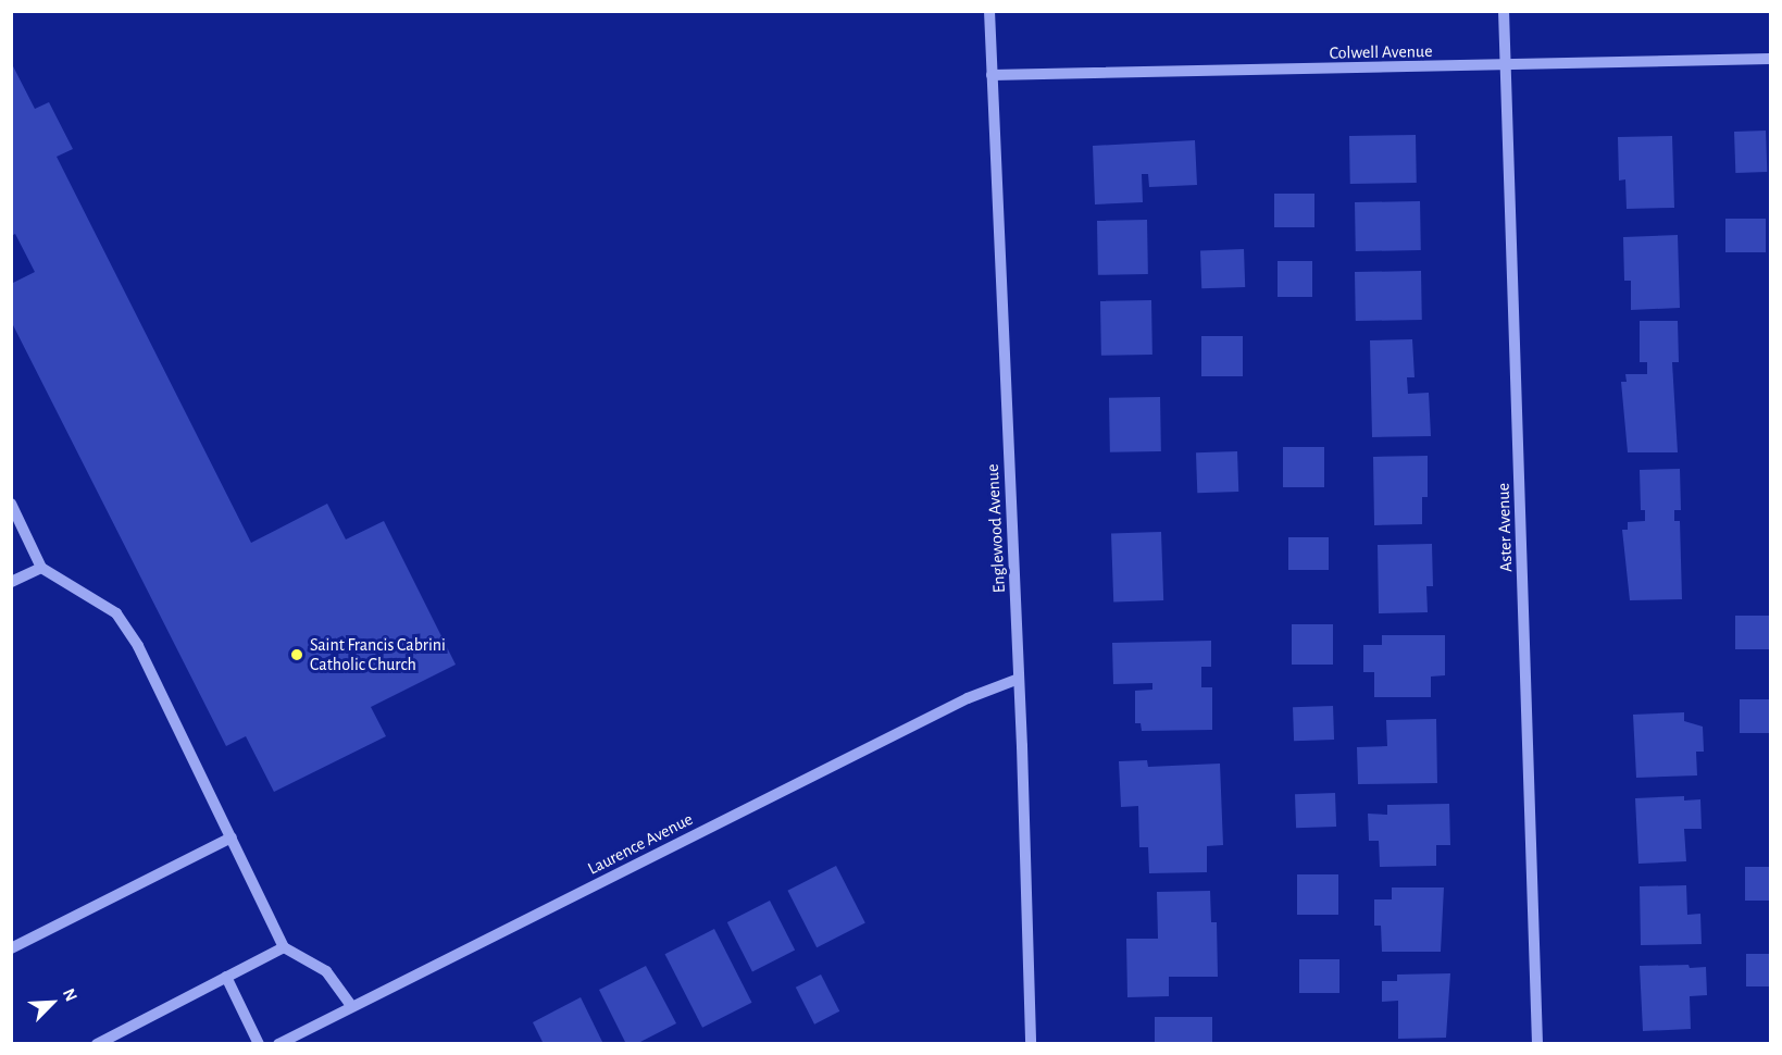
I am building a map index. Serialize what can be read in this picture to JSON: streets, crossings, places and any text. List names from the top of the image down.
{
  "streets": {
    "street": [
      "Colwell Avenue",
      "Aster Avenue",
      "Englewood Avenue",
      "Laurence Avenue"
    ]
  },
  "crossings": [
    ["Colwell Avenue", "Aster Avenue"],
    ["Colwell Avenue", "Englewood Avenue"],
    ["Englewood Avenue", "Laurence Avenue"]
  ],
  "places": ["Saint Francis Cabrini Catholic Church"],
  "north": "top right"
}
